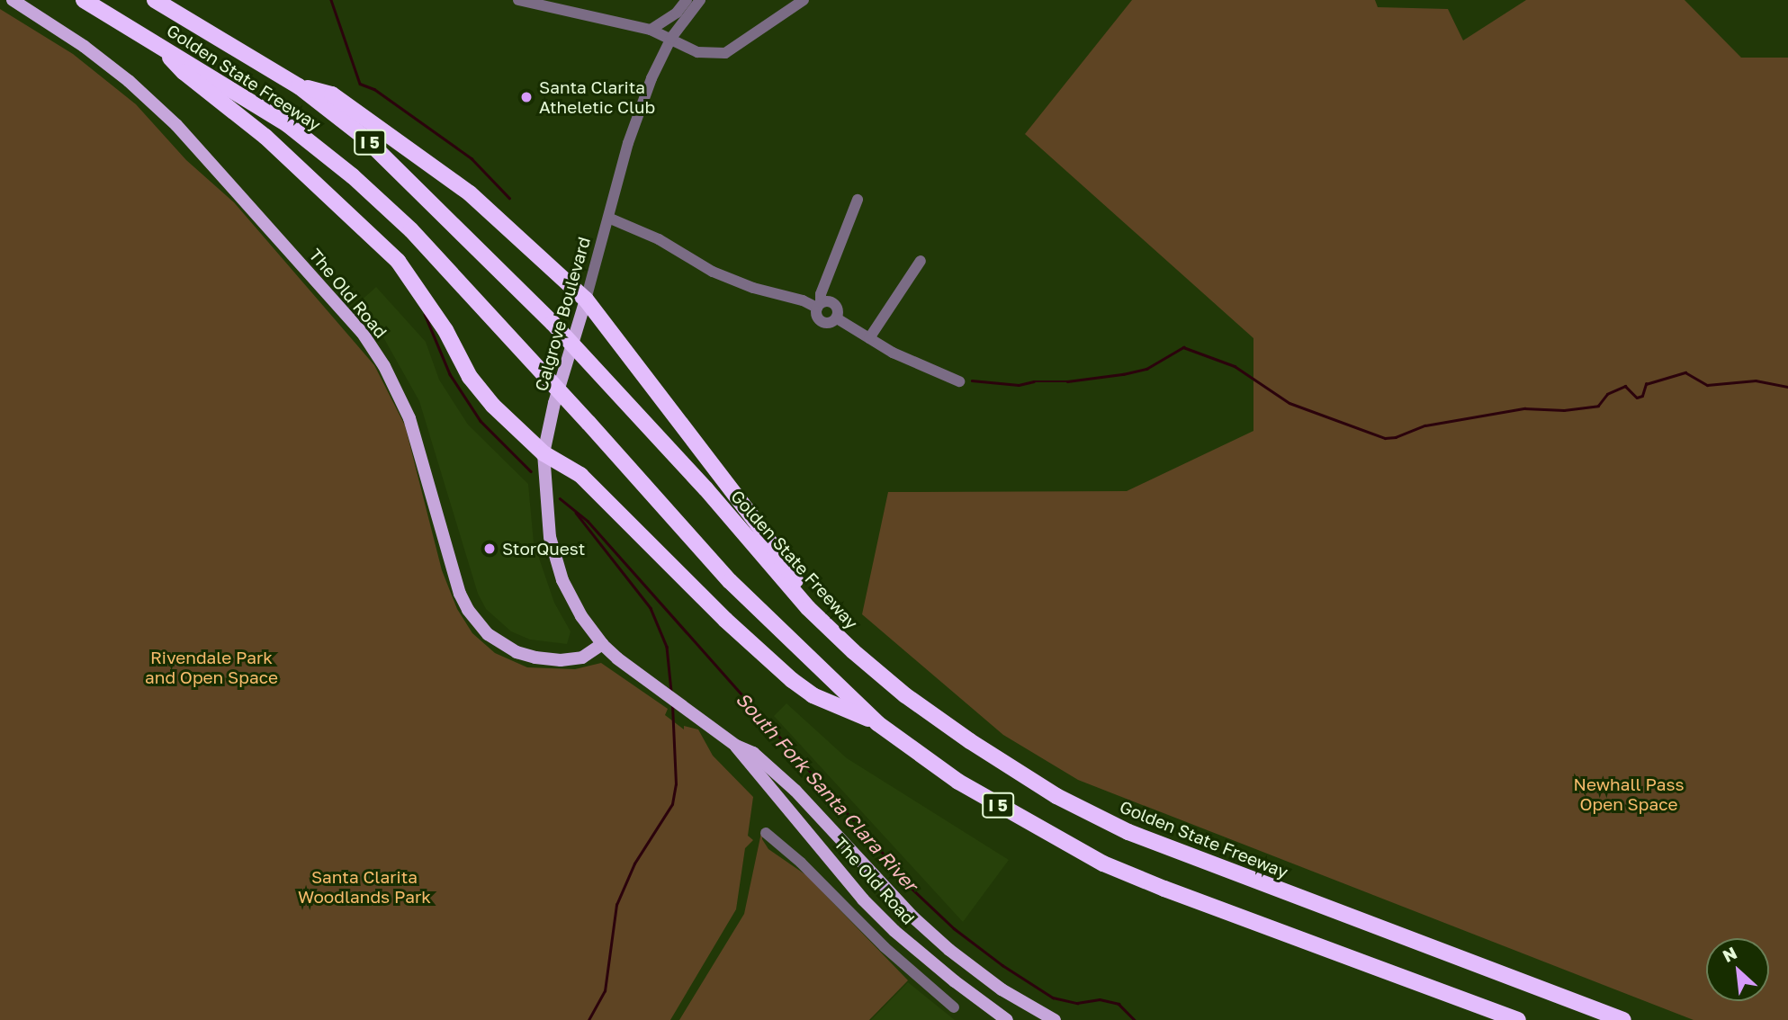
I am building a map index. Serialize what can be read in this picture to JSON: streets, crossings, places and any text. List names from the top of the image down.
{
  "streets": {
    "highway": ["Golden State Freeway", "I 5"],
    "main road": ["The Old Road", "Calgrove Boulevard"]
  },
  "crossings": [
    ["The Old Road", "Calgrove Boulevard"]
  ],
  "water": ["South Fork Santa Clara River"],
  "parks": ["Rivendale Park and Open Space", "Newhall Pass Open Space", "Santa Clarita Woodlands Park"],
  "places": ["Santa Clarita Atheletic Club", "StorQuest"],
  "north": "top left"
}
